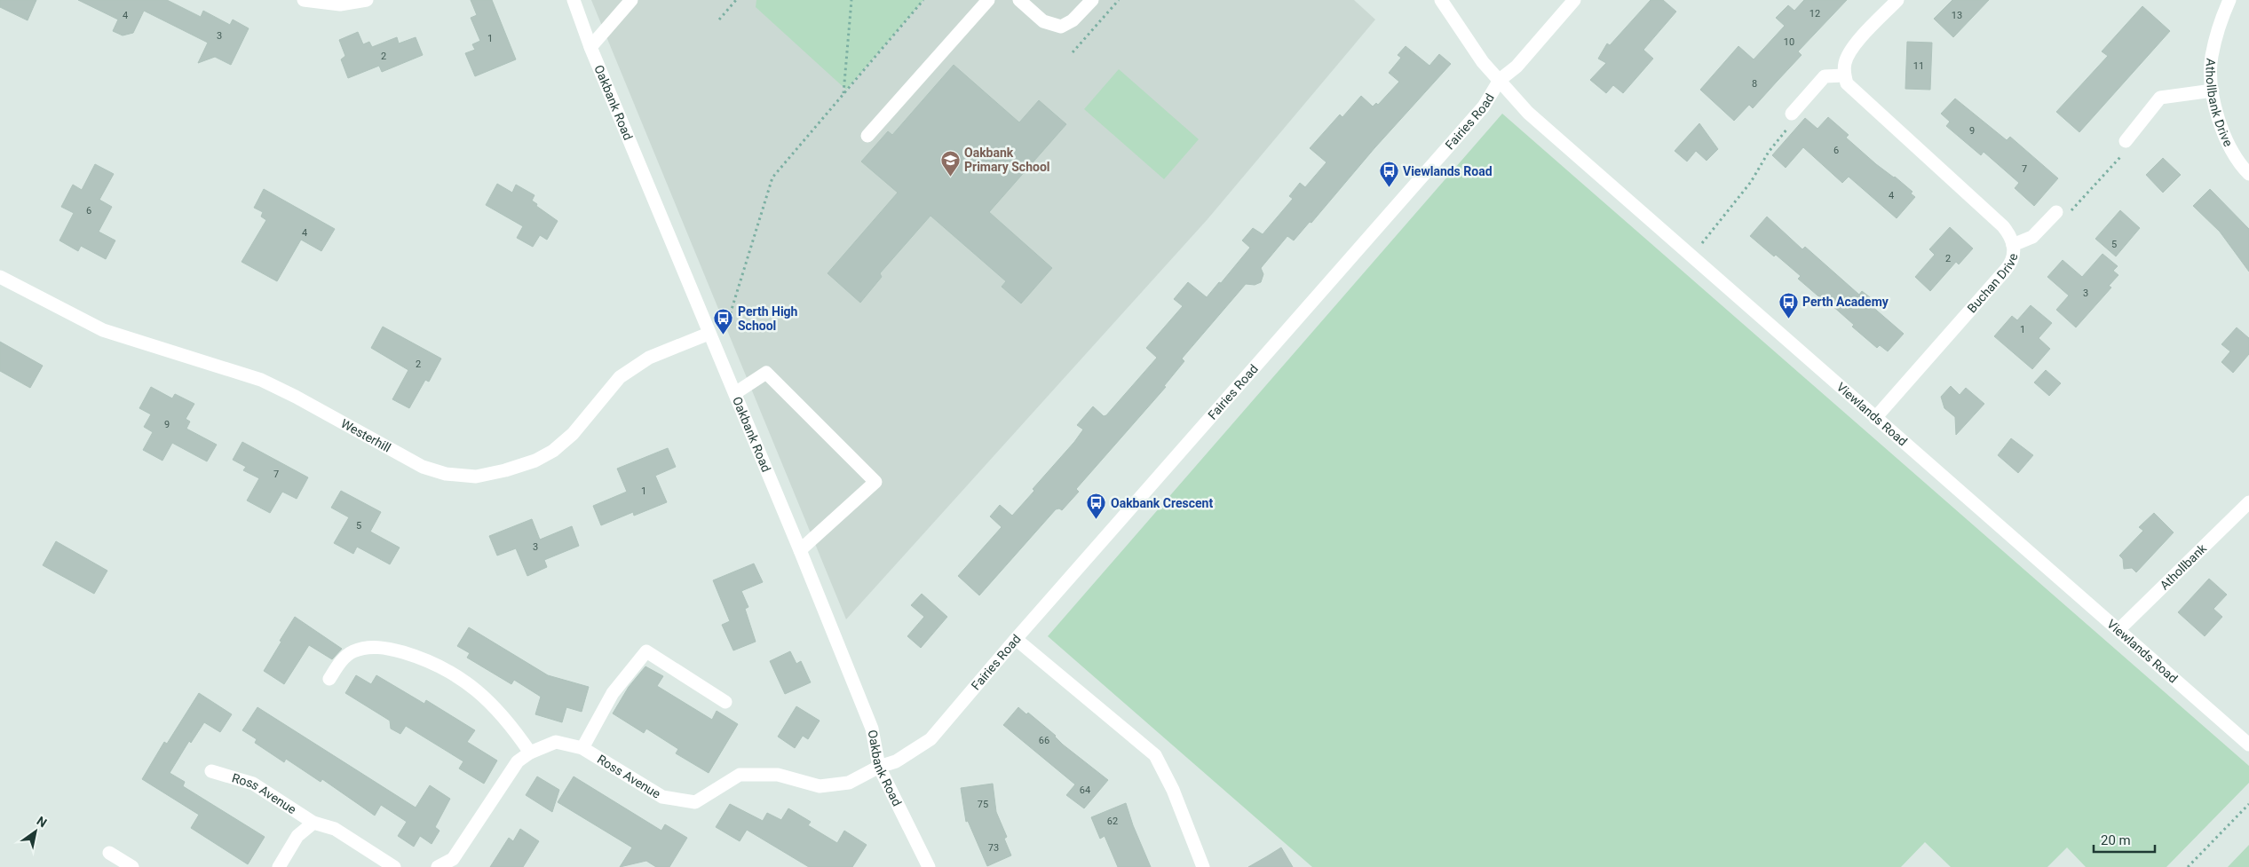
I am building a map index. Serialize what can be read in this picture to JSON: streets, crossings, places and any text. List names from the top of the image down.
{
  "streets": {
    "street": [
      "Oakbank Road",
      "Athollbank Drive",
      "Fairies Road",
      "Buchan Drive",
      "Viewlands Road",
      "Westerhill",
      "Athollbank",
      "Ross Avenue"
    ]
  },
  "crossings": [
    ["Oakbank Road", "Fairies Road"],
    ["Oakbank Road", "Westerhill"],
    ["Oakbank Road", "Ross Avenue"],
    ["Fairies Road", "Viewlands Road"],
    ["Fairies Road", "Ross Avenue"],
    ["Buchan Drive", "Viewlands Road"],
    ["Viewlands Road", "Athollbank"]
  ],
  "places": {
    "school or university": ["Oakbank Primary School"],
    "bus stop": [
      "Viewlands Road",
      "Perth Academy",
      "Perth High School",
      "Oakbank Crescent"
    ]
  },
  "house_numbers": [
    "12",
    "4",
    "13",
    "3",
    "1",
    "10",
    "2",
    "11",
    "8",
    "9",
    "6",
    "7",
    "4",
    "6",
    "4",
    "5",
    "2",
    "3",
    "1",
    "2",
    "9",
    "7",
    "1",
    "5",
    "3",
    "66",
    "64",
    "75",
    "62",
    "73"
  ],
  "scale_bar": "20 m",
  "north": "top right"
}
